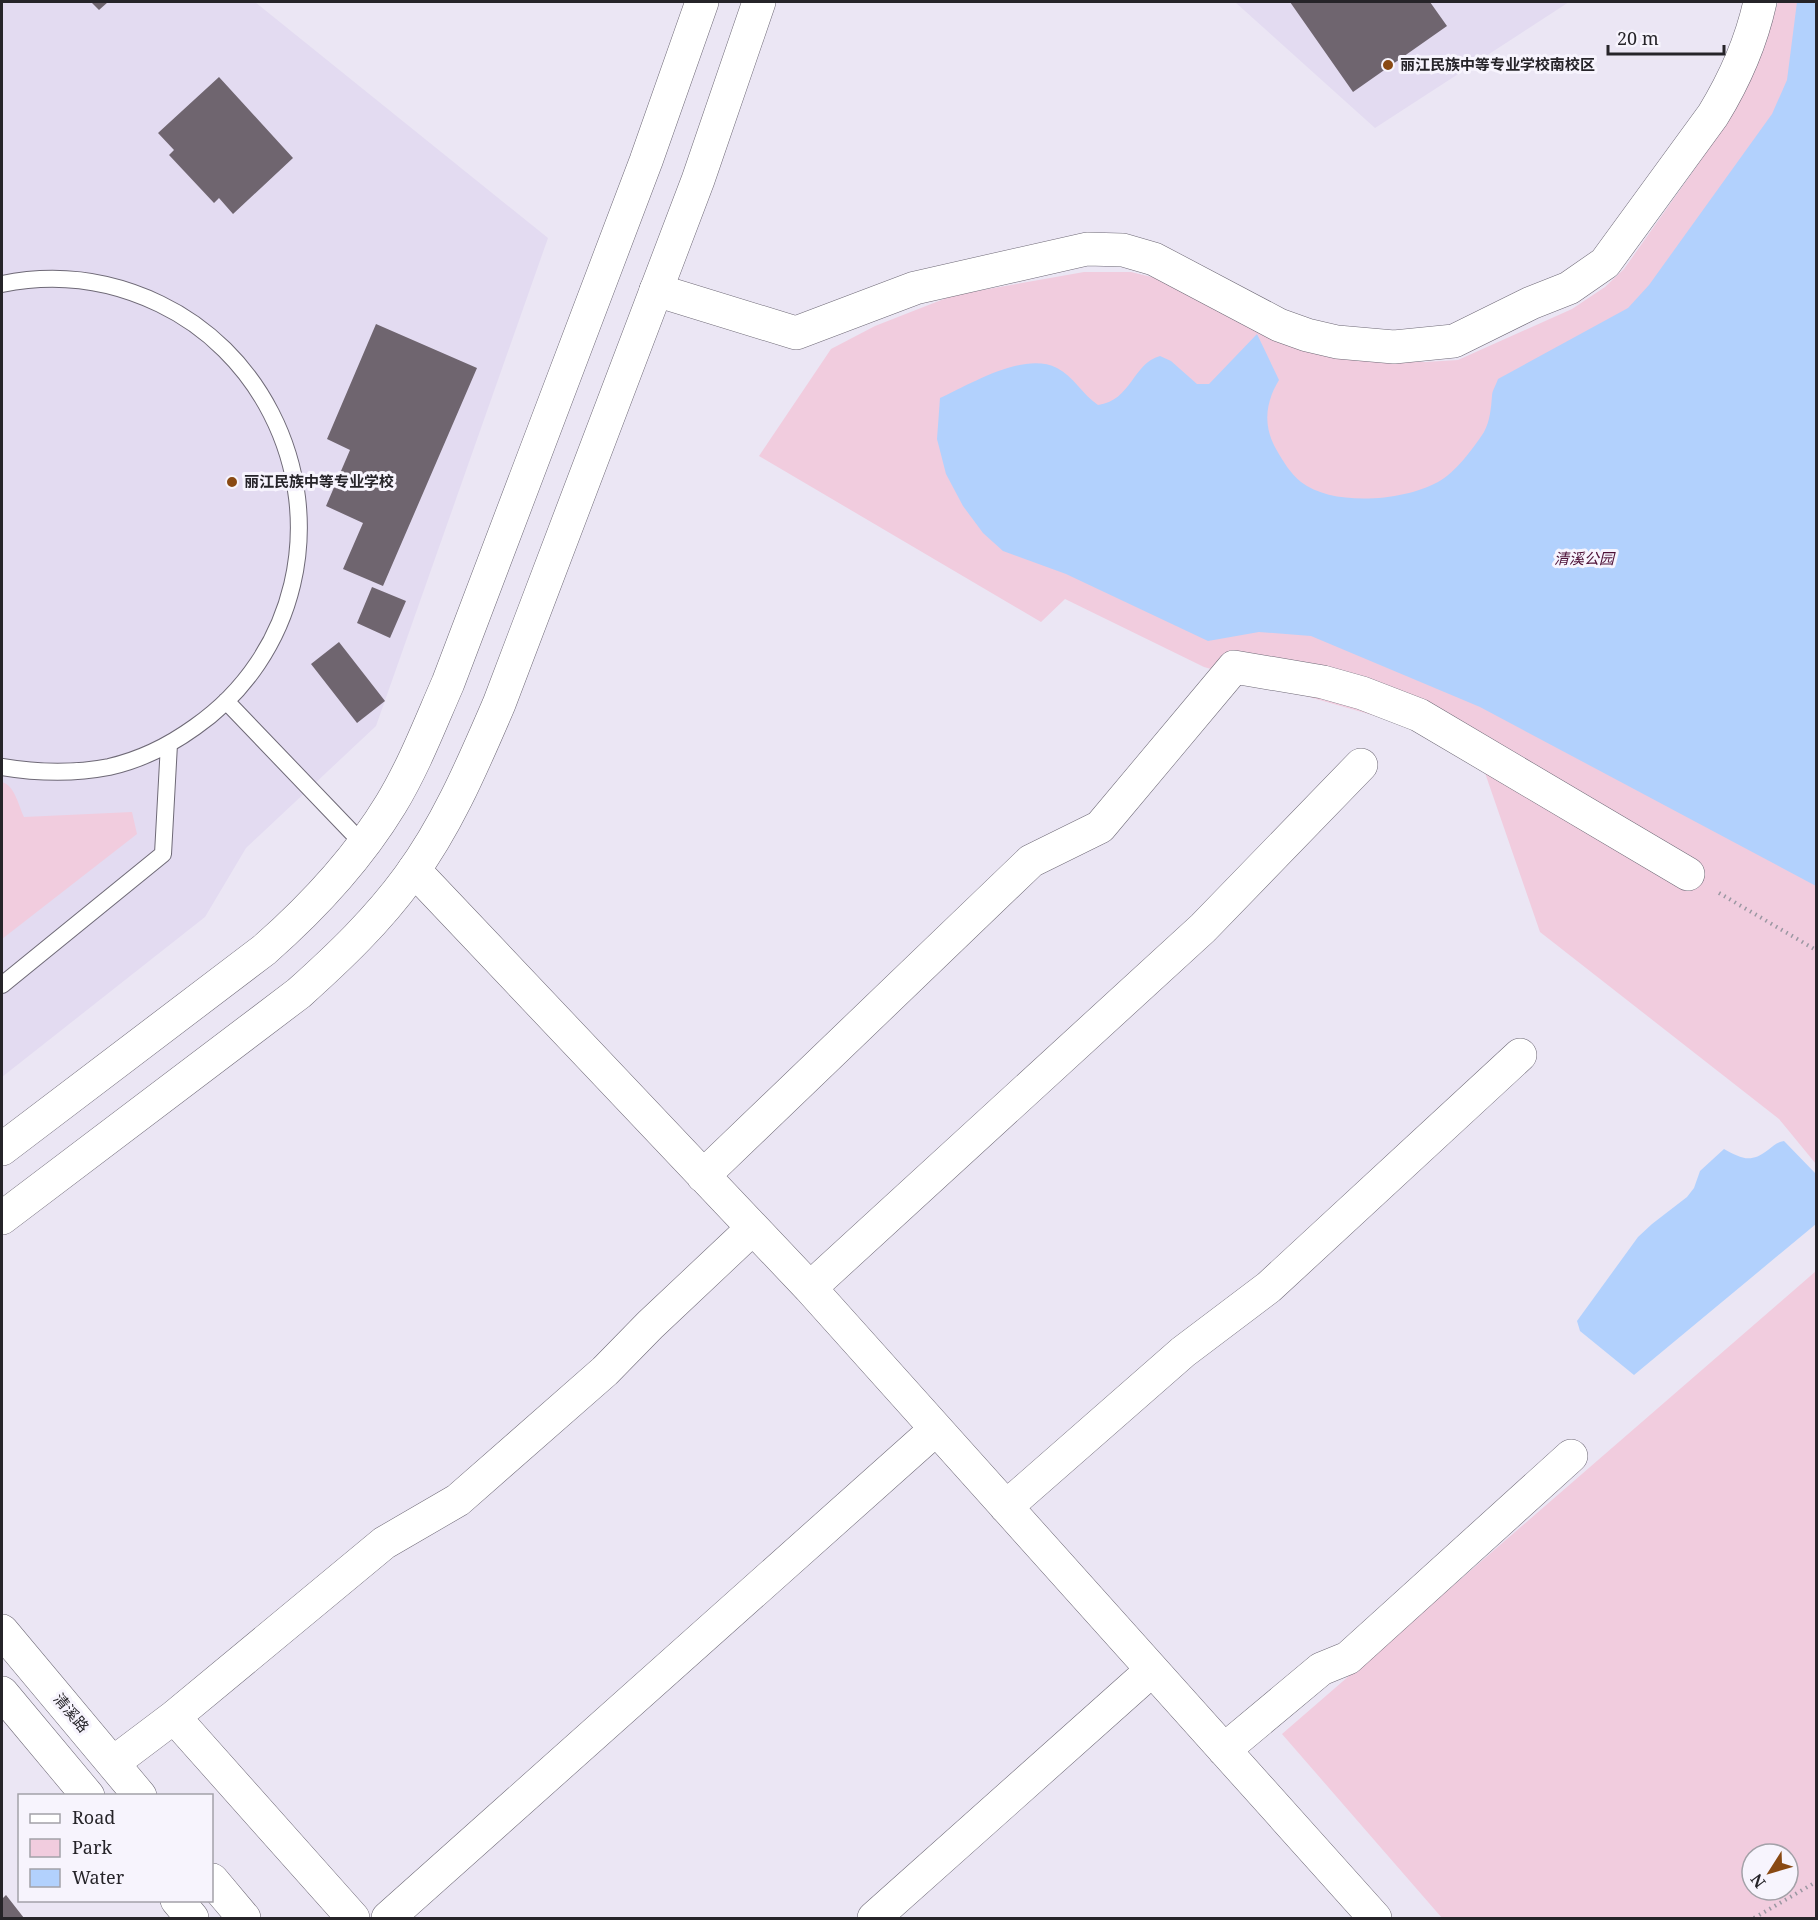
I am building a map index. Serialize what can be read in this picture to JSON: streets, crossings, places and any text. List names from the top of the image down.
{
  "streets": {
    "street": ["清溪路"]
  },
  "parks": ["清溪公园"],
  "places": ["丽江民族中等专业学校南校区", "丽江民族中等专业学校"],
  "legend": ["Road", "Park", "Water"],
  "scale_bar": "20 m",
  "north": "bottom left"
}
